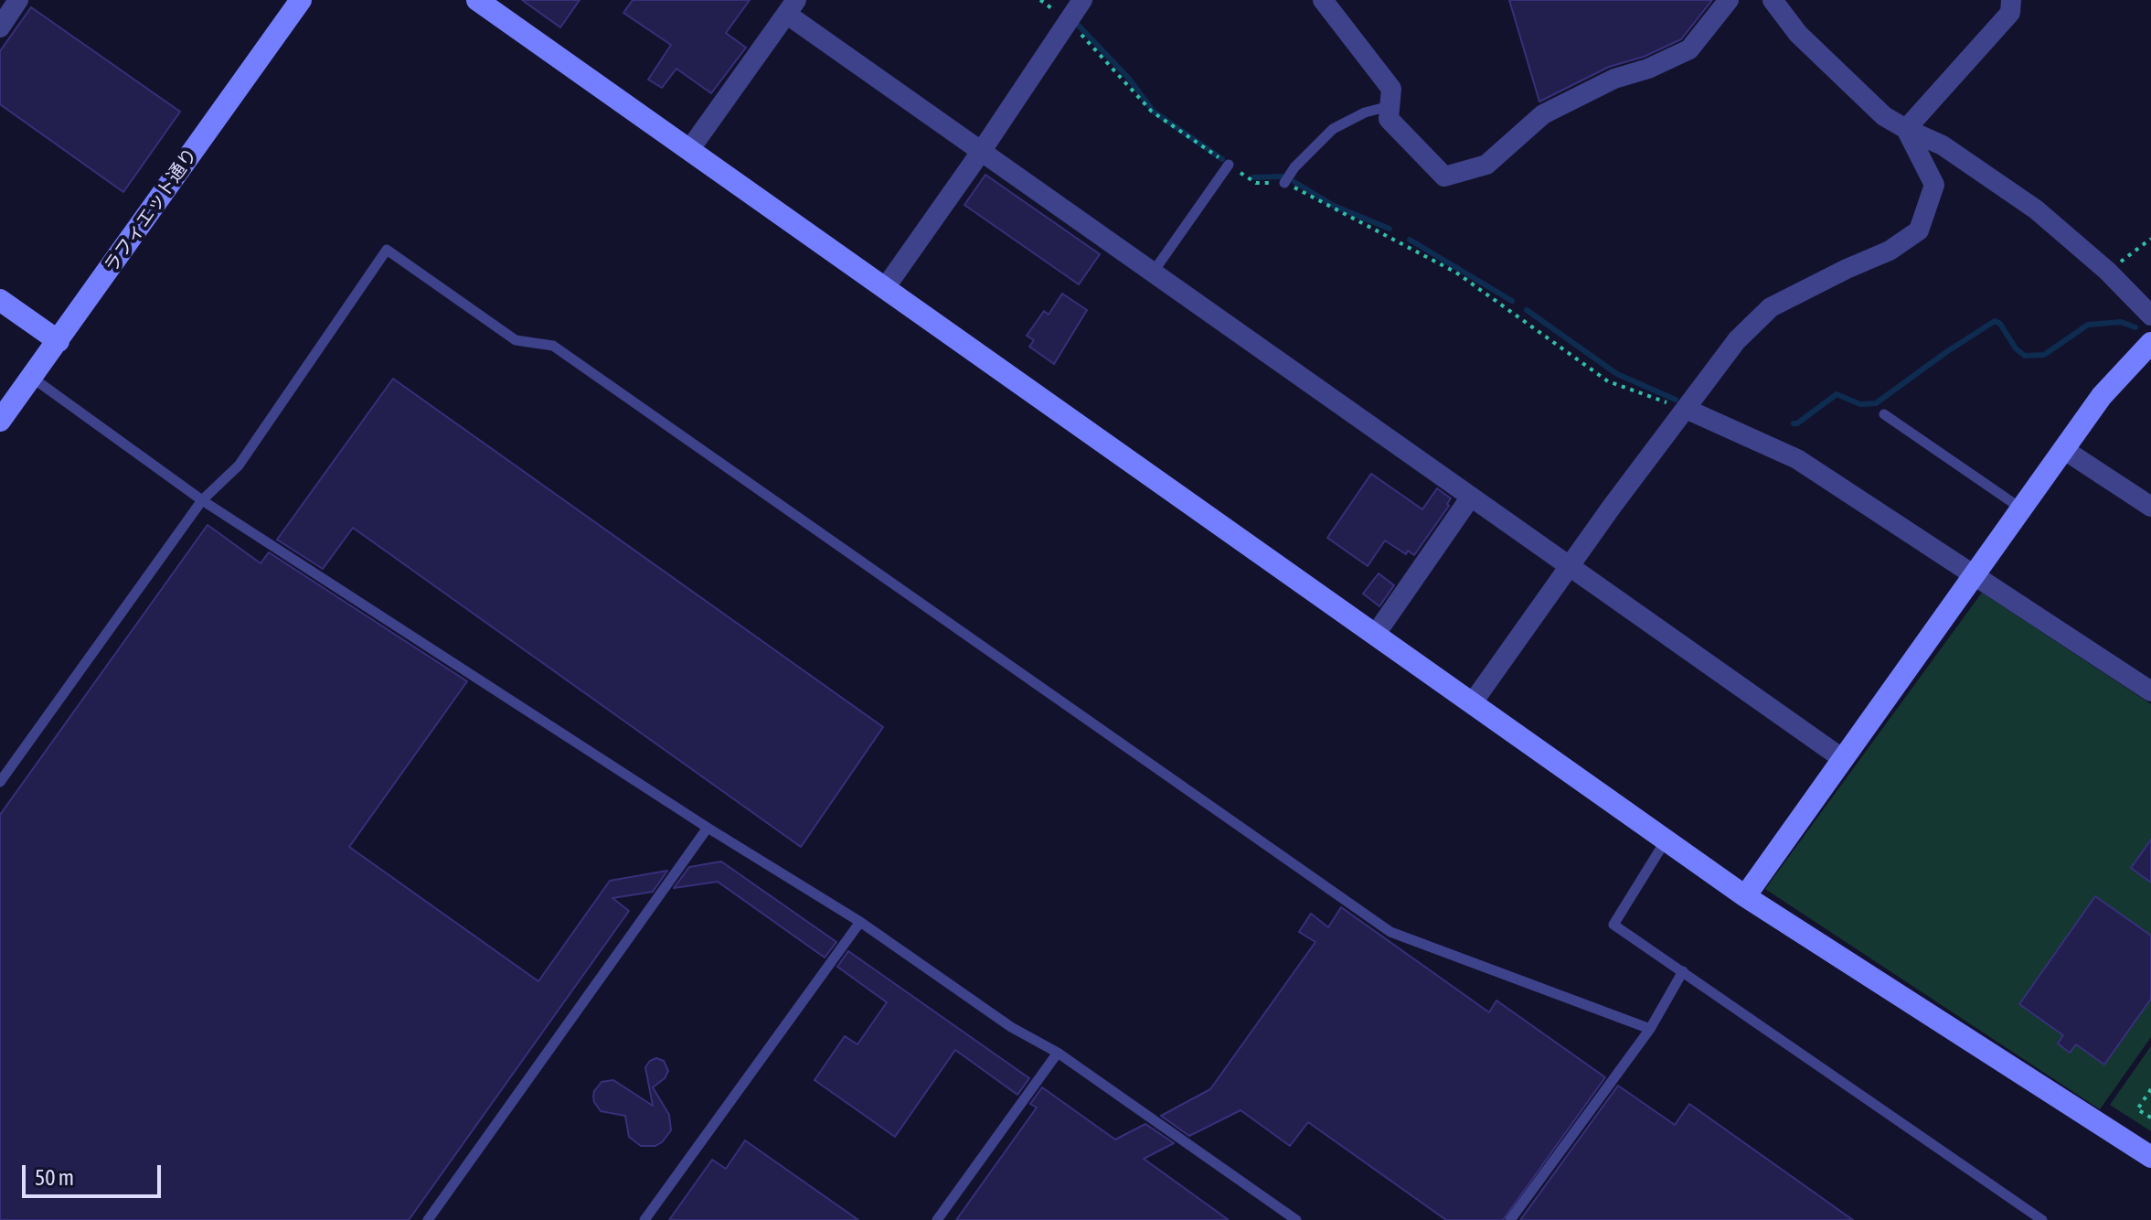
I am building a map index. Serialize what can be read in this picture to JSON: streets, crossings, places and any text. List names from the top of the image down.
{
  "streets": {
    "street": ["ラフィエット通り"]
  },
  "scale_bar": "50 m"
}
